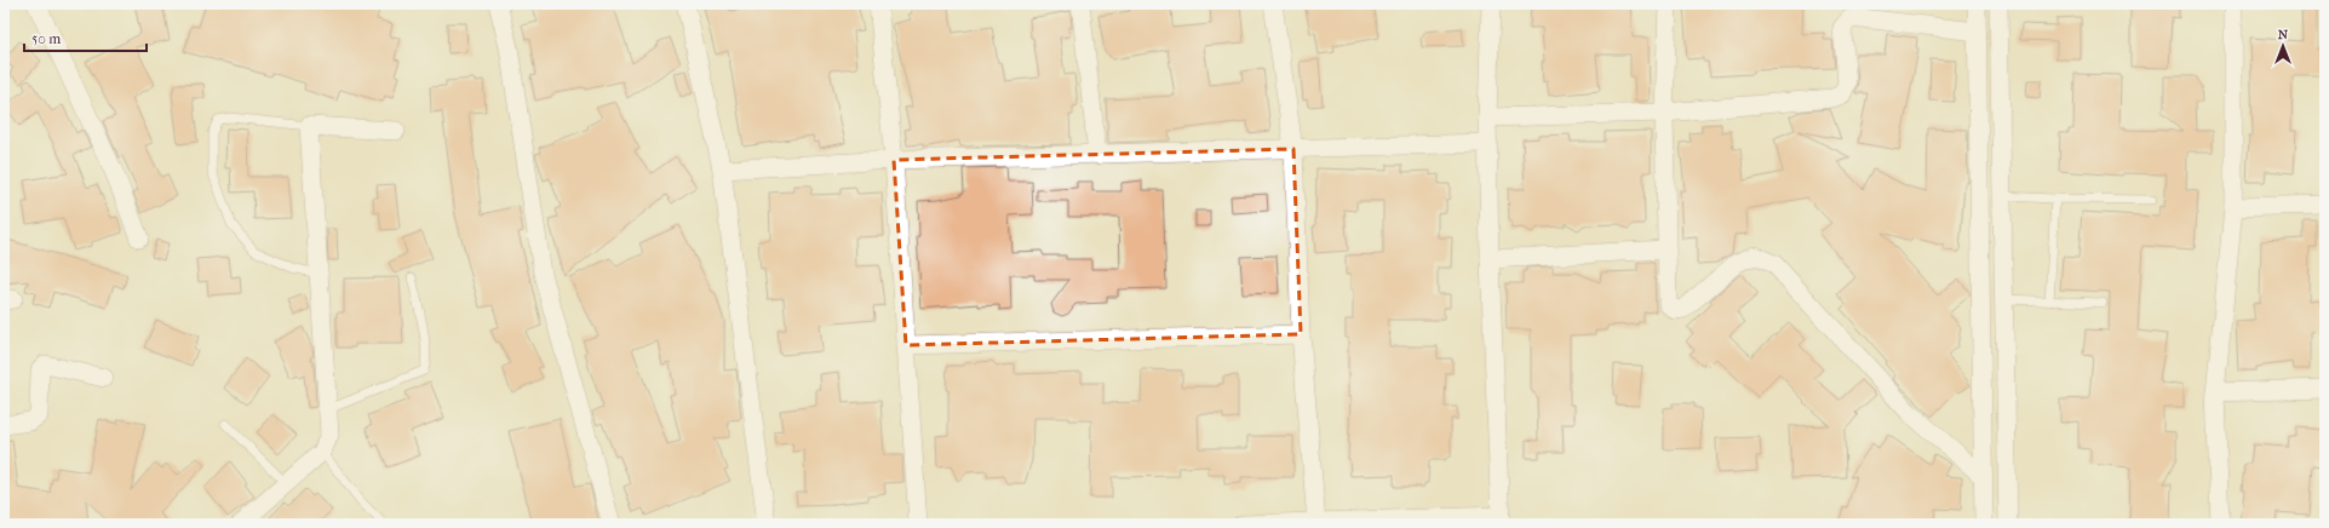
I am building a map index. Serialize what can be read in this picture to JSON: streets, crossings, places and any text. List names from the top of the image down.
{
  "scale_bar": "50 m",
  "north": "top"
}
